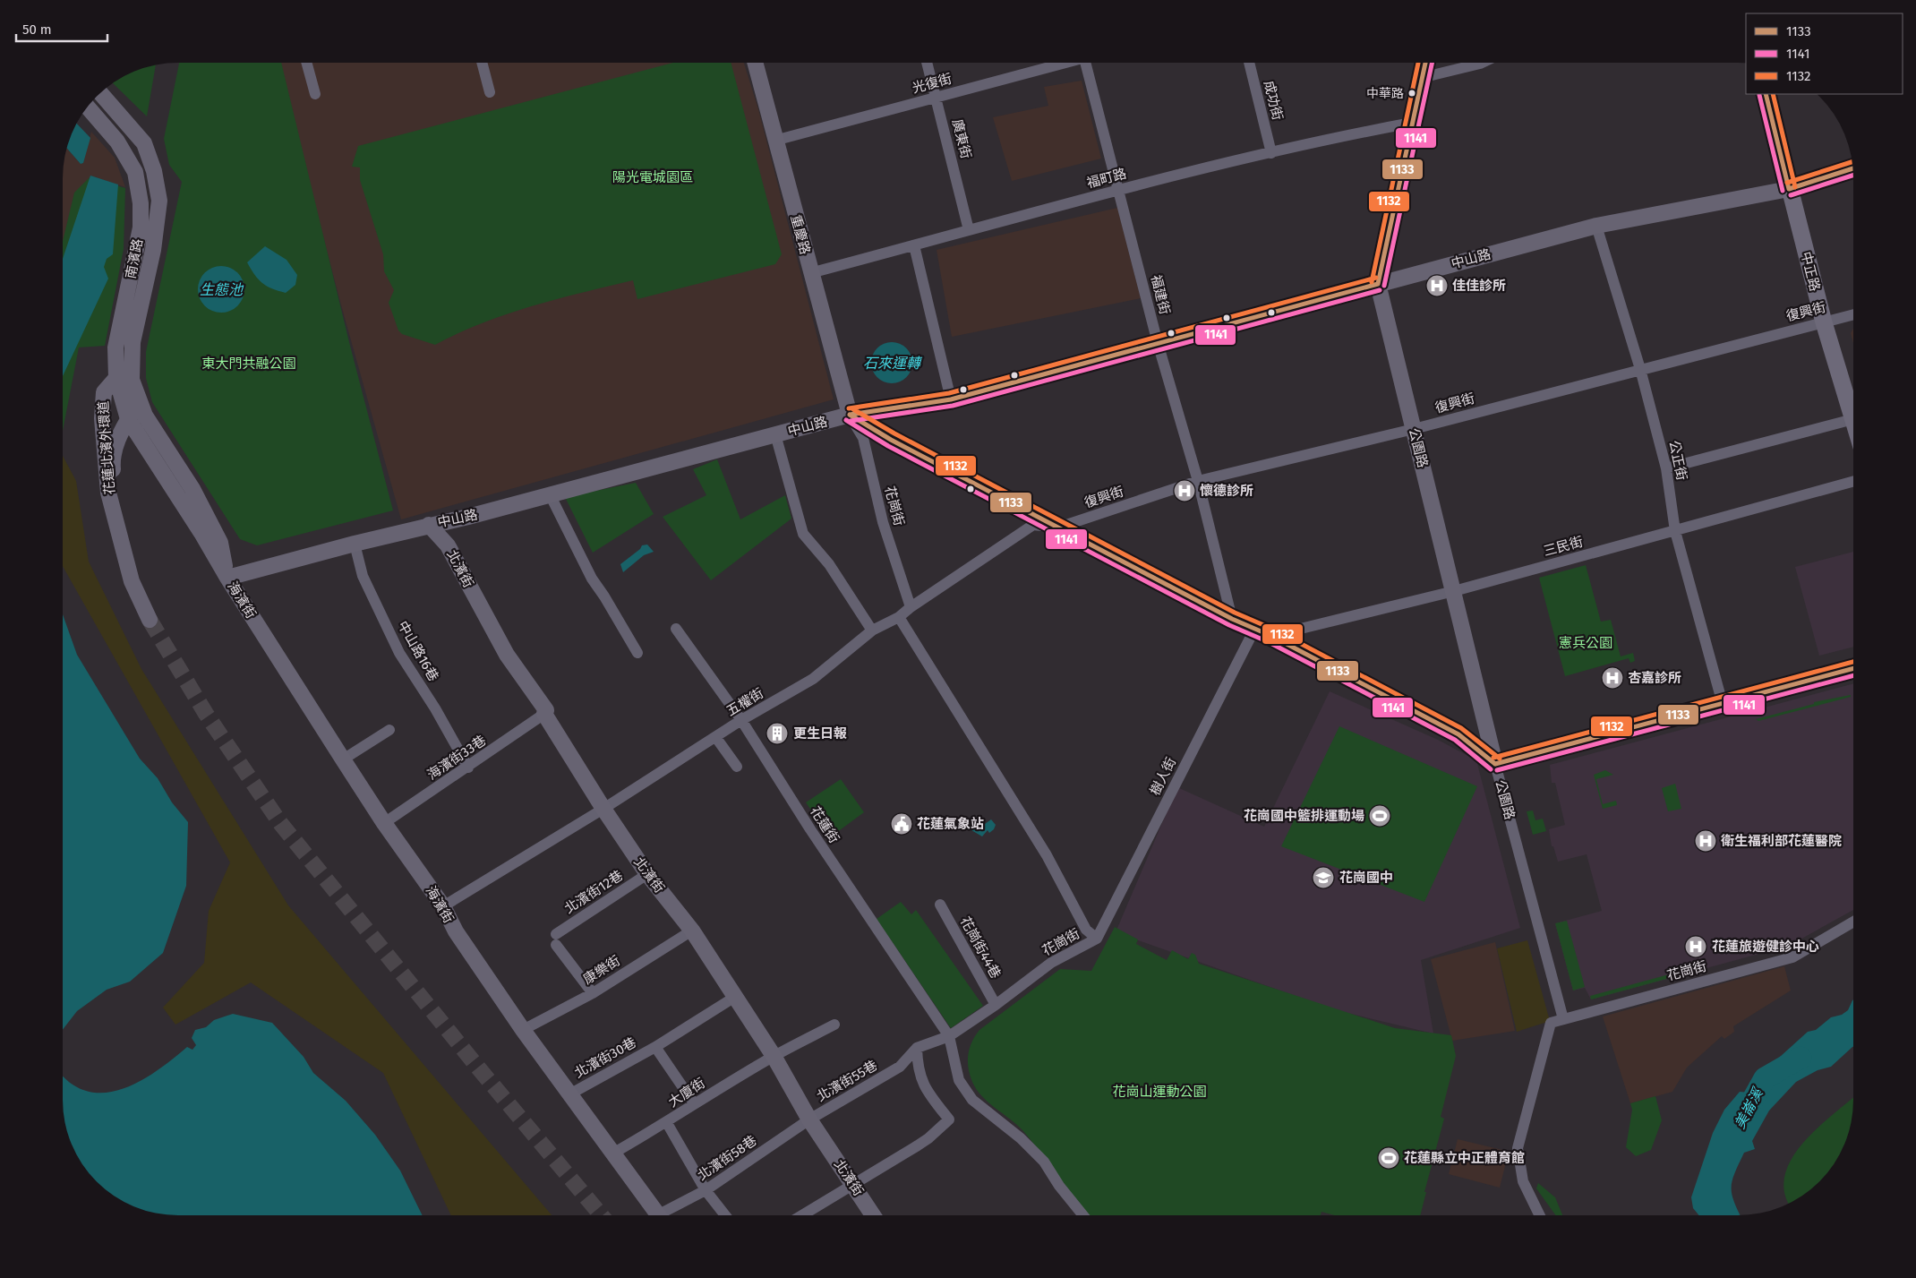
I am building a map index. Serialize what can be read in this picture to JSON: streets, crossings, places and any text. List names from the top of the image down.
{
  "streets": {
    "main road": ["中正路"],
    "street": [
      "光復街",
      "成功街",
      "廣東街",
      "福町路",
      "重慶路",
      "南濱路",
      "中山路",
      "福建街",
      "復興街",
      "花蓮北濱外環道",
      "公園路",
      "公正街",
      "花崗街",
      "三民街",
      "北濱街",
      "海濱街",
      "中山路16巷",
      "五權街",
      "海濱街33巷",
      "樹人街",
      "花蓮街",
      "北濱街12巷",
      "花崗街44巷",
      "康樂街",
      "北濱街30巷",
      "北濱街55巷",
      "大廈街",
      "北濱街58巷"
    ]
  },
  "crossings": [
    ["光復街", "廣東街"],
    ["光復街", "重慶路"],
    ["成功街", "福町路"],
    ["廣東街", "福町路"],
    ["福町路", "重慶路"],
    ["福町路", "福建街"],
    ["重慶路", "中山路"],
    ["重慶路", "花崗街"],
    ["南濱路", "花蓮北濱外環道"],
    ["南濱路", "海濱街"],
    ["中山路", "中正路"],
    ["中山路", "福建街"],
    ["中山路", "公園路"],
    ["中山路", "公正街"],
    ["中山路", "花崗街"],
    ["中山路", "北濱街"],
    ["中山路", "海濱街"],
    ["中山路", "中山路16巷"],
    ["中正路", "復興街"],
    ["福建街", "復興街"],
    ["復興街", "公園路"],
    ["復興街", "公正街"],
    ["復興街", "五權街"],
    ["花蓮北濱外環道", "海濱街"],
    ["公園路", "花崗街"],
    ["公園路", "三民街"],
    ["公正街", "三民街"],
    ["花崗街", "五權街"],
    ["花崗街", "樹人街"],
    ["花崗街", "花蓮街"],
    ["花崗街", "花崗街44巷"],
    ["花崗街", "北濱街55巷"],
    ["北濱街", "五權街"],
    ["北濱街", "海濱街33巷"],
    ["北濱街", "北濱街12巷"],
    ["北濱街", "康樂街"],
    ["北濱街", "北濱街30巷"],
    ["北濱街", "北濱街55巷"],
    ["北濱街", "大廈街"],
    ["北濱街", "北濱街58巷"],
    ["海濱街", "五權街"],
    ["海濱街", "海濱街33巷"],
    ["海濱街", "康樂街"],
    ["海濱街", "北濱街30巷"],
    ["海濱街", "大廈街"],
    ["中山路16巷", "海濱街33巷"],
    ["五權街", "花蓮街"],
    ["北濱街12巷", "康樂街"],
    ["北濱街30巷", "大廈街"],
    ["北濱街55巷", "北濱街58巷"]
  ],
  "water": ["生態池", "石來運轉", "美崙溪"],
  "parks": [
    "陽光電城園區",
    "東大門共融公園",
    "憲兵公園",
    "花崗山運動公園"
  ],
  "places": {
    "other": ["中華路"],
    "hospital": [
      "佳佳診所",
      "懷德診所",
      "杏嘉診所",
      "衛生福利部花蓮醫院",
      "花蓮旅遊健診中心"
    ],
    "building": ["更生日報"],
    "sports": ["花崗國中籃排運動場", "花蓮縣立中正體育館"],
    "public building": ["花蓮氣象站"],
    "school or university": ["花崗國中"]
  },
  "lines": ["transit line 1133", "transit line 1141", "transit line 1132"],
  "legend": ["1133", "1141", "1132"],
  "scale_bar": "50 m"
}
